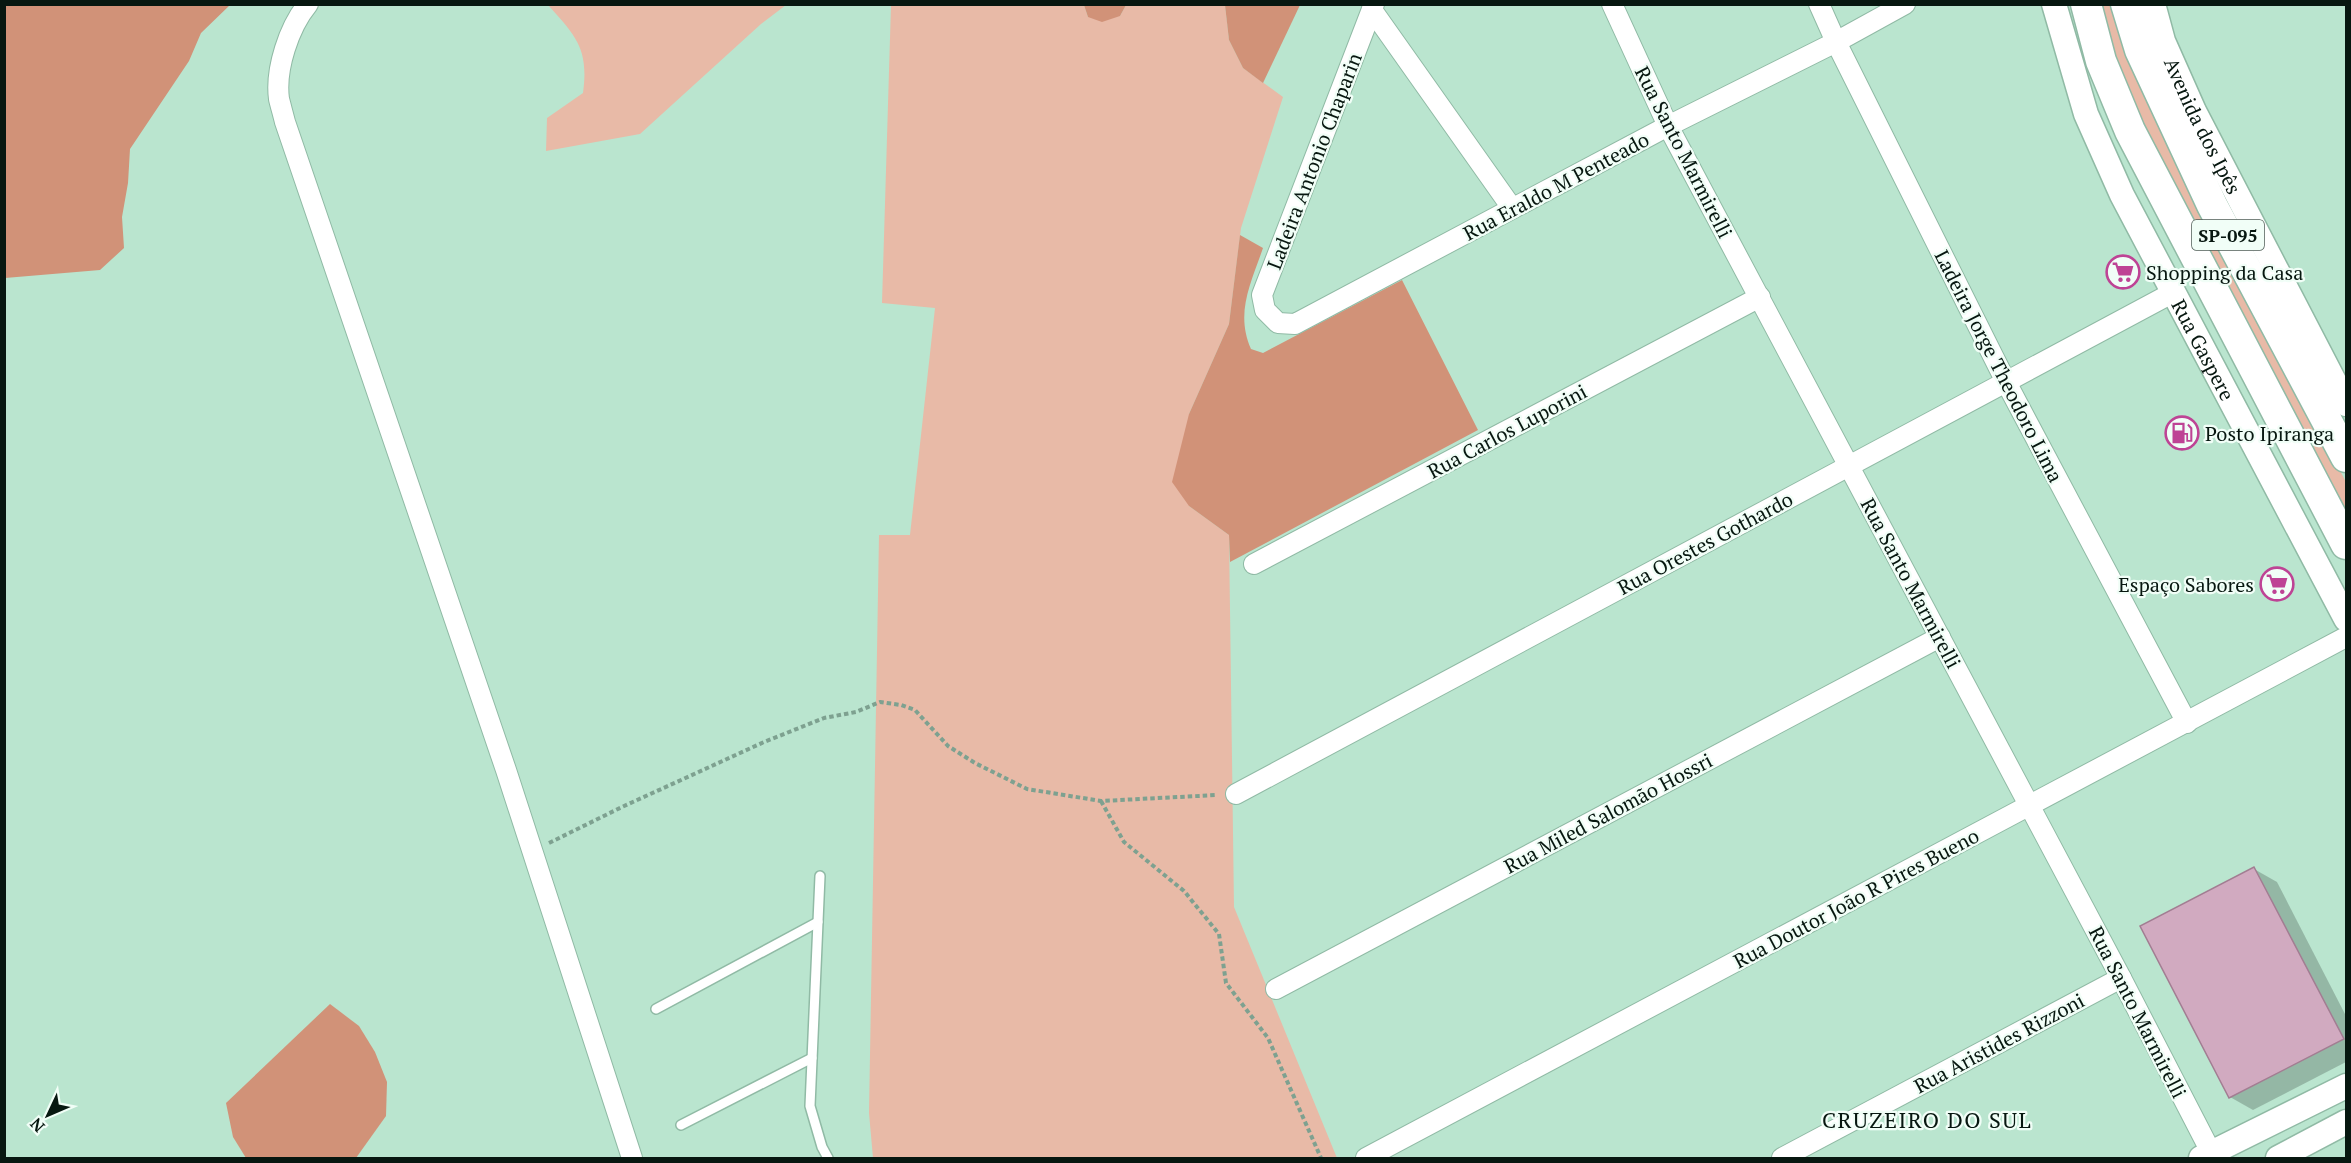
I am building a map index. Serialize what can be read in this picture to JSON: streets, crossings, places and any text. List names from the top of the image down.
{
  "streets": {
    "main road": ["SP-095"],
    "street": [
      "Avenida dos Ipês",
      "Rua Santo Marmirelli",
      "Ladeira Antonio Chaparin",
      "Rua Eraldo M Penteado",
      "Rua Gaspere",
      "Ladeira Jorge Theodoro Lima",
      "Rua Carlos Luporini",
      "Rua Orestes Gothardo",
      "Rua Miled Salomão Hossri",
      "Rua Doutor João R Pires Bueno",
      "Rua Aristides Rizzoni"
    ]
  },
  "crossings": [
    ["Rua Santo Marmirelli", "Rua Eraldo M Penteado"],
    ["Rua Santo Marmirelli", "Rua Carlos Luporini"],
    ["Rua Santo Marmirelli", "Rua Orestes Gothardo"],
    ["Rua Santo Marmirelli", "Rua Miled Salomão Hossri"],
    ["Rua Santo Marmirelli", "Rua Doutor João R Pires Bueno"],
    ["Rua Santo Marmirelli", "Rua Aristides Rizzoni"],
    ["Ladeira Antonio Chaparin", "Rua Eraldo M Penteado"],
    ["Rua Eraldo M Penteado", "Ladeira Jorge Theodoro Lima"],
    ["Rua Gaspere", "Rua Orestes Gothardo"],
    ["Ladeira Jorge Theodoro Lima", "Rua Orestes Gothardo"],
    ["Ladeira Jorge Theodoro Lima", "Rua Doutor João R Pires Bueno"]
  ],
  "districts": ["CRUZEIRO DO SUL"],
  "places": {
    "supermarket": ["Shopping da Casa", "Espaço Sabores"],
    "fuel station": ["Posto Ipiranga"]
  },
  "north": "bottom left"
}
